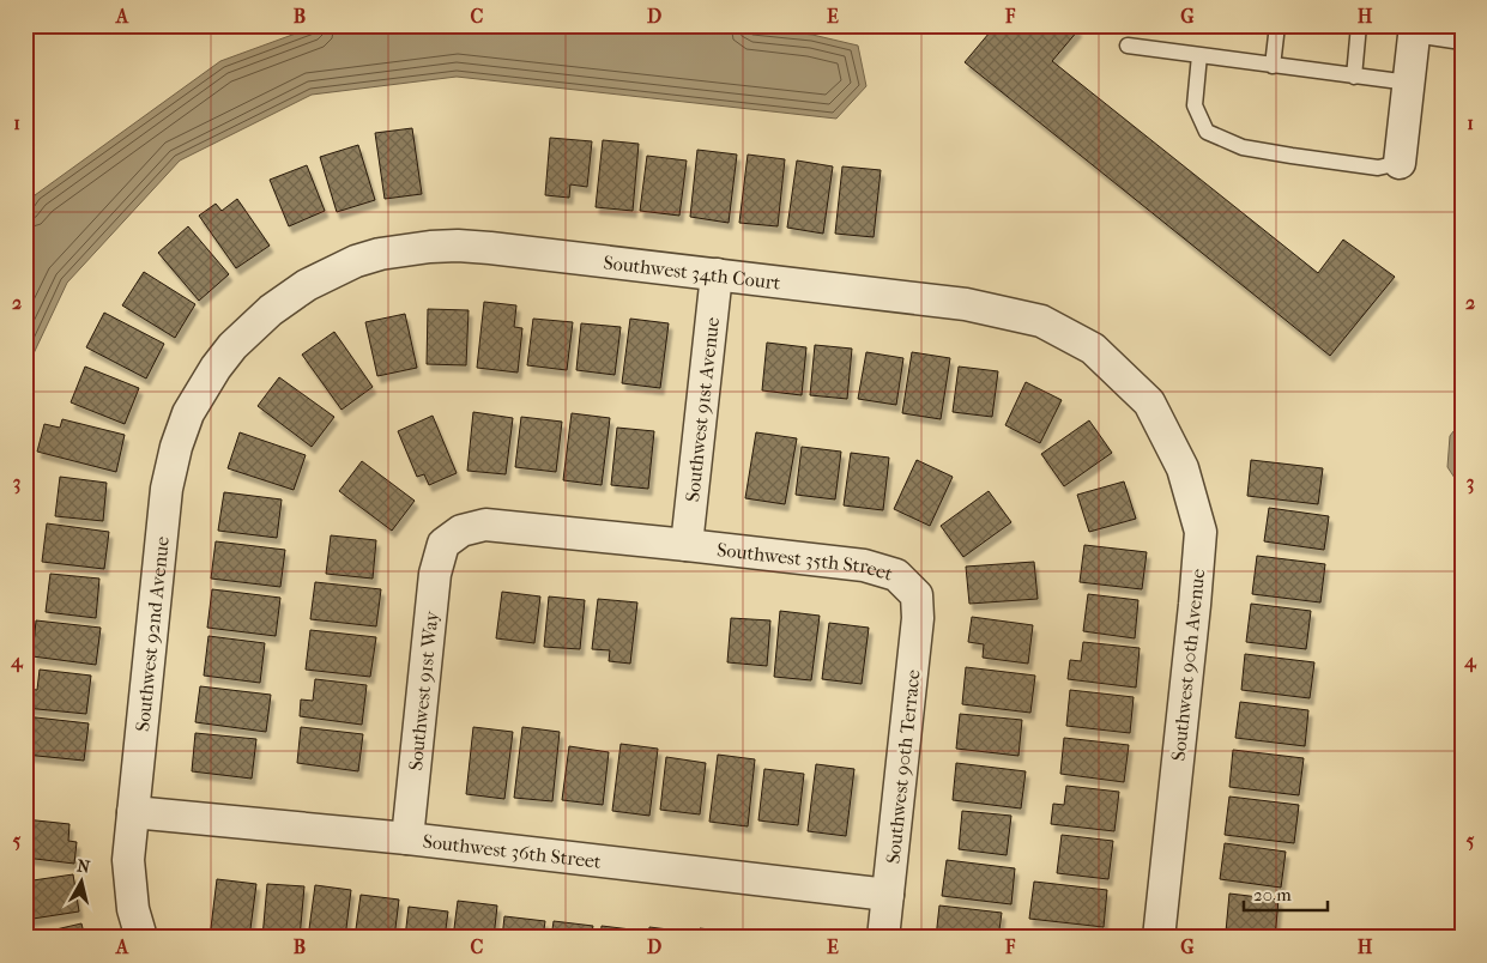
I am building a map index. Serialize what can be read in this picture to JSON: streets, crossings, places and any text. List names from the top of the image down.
{
  "streets": {
    "street": [
      "Southwest 34th Court",
      "Southwest 91st Avenue",
      "Southwest 35th Street",
      "Southwest 92nd Avenue",
      "Southwest 90th Avenue",
      "Southwest 91st Way",
      "Southwest 90th Terrace",
      "Southwest 36th Street"
    ]
  },
  "crossings": [
    ["Southwest 34th Court", "Southwest 91st Avenue"],
    ["Southwest 34th Court", "Southwest 92nd Avenue"],
    ["Southwest 34th Court", "Southwest 90th Avenue"],
    ["Southwest 91st Avenue", "Southwest 35th Street"],
    ["Southwest 35th Street", "Southwest 91st Way"],
    ["Southwest 35th Street", "Southwest 90th Terrace"],
    ["Southwest 92nd Avenue", "Southwest 36th Street"],
    ["Southwest 91st Way", "Southwest 36th Street"],
    ["Southwest 90th Terrace", "Southwest 36th Street"]
  ],
  "scale_bar": "20 m",
  "north": "top",
  "grid": {
    "columns": [
      "A",
      "B",
      "C",
      "D",
      "E",
      "F",
      "G",
      "H"
    ],
    "rows": [
      "1",
      "2",
      "3",
      "4",
      "5"
    ]
  }
}
